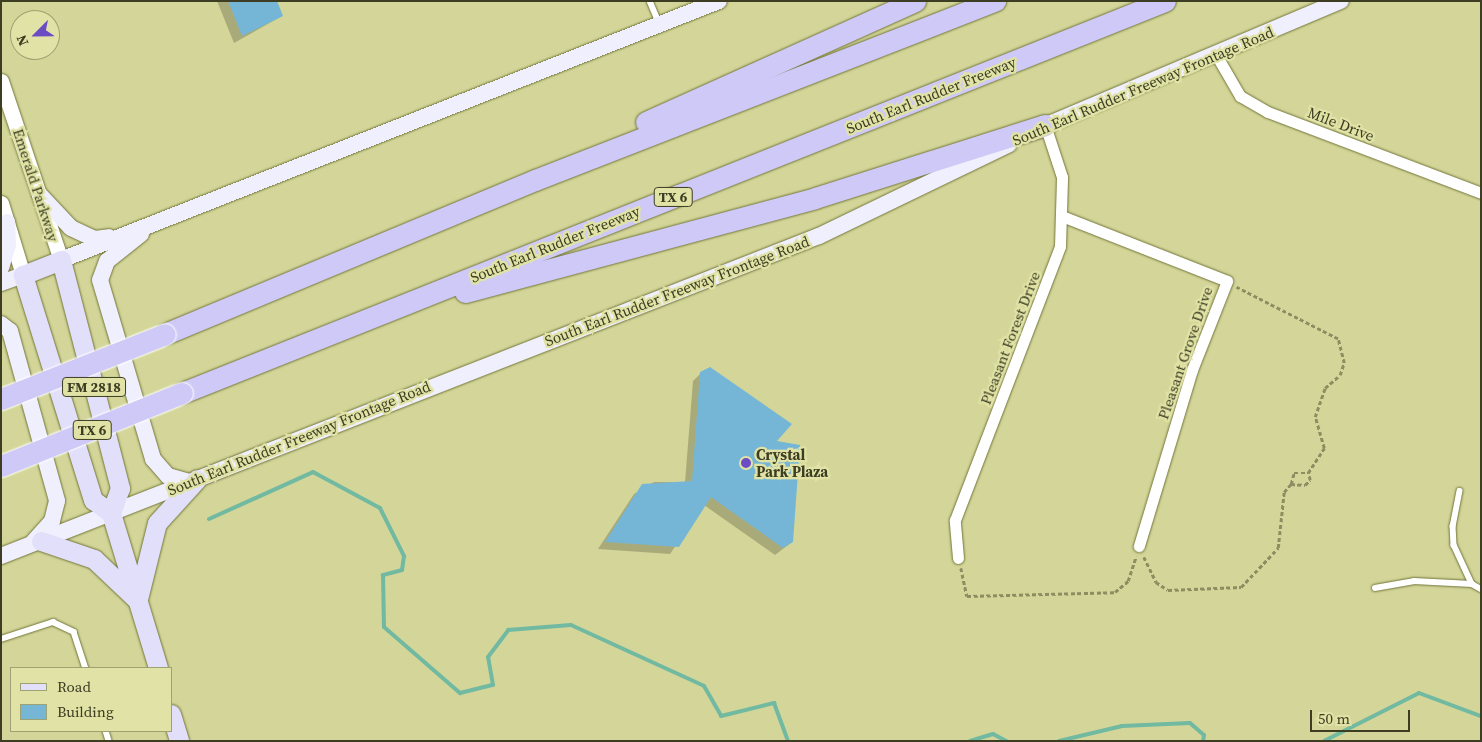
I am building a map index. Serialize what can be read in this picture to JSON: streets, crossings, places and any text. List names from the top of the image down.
{
  "streets": {
    "highway": ["South Earl Rudder Freeway", "TX 6"],
    "main road": ["South Earl Rudder Freeway Frontage Road", "FM 2818"],
    "street": [
      "Mile Drive",
      "Emerald Parkway",
      "Pleasant Forest Drive",
      "Pleasant Grove Drive"
    ]
  },
  "crossings": [
    ["South Earl Rudder Freeway Frontage Road", "Mile Drive"],
    ["South Earl Rudder Freeway Frontage Road", "Pleasant Forest Drive"],
    ["South Earl Rudder Freeway Frontage Road", "FM 2818"],
    ["Emerald Parkway", "FM 2818"],
    ["Pleasant Forest Drive", "Pleasant Grove Drive"]
  ],
  "places": ["Crystal Park Plaza"],
  "legend": ["Road", "Building"],
  "scale_bar": "50 m",
  "north": "bottom left"
}
